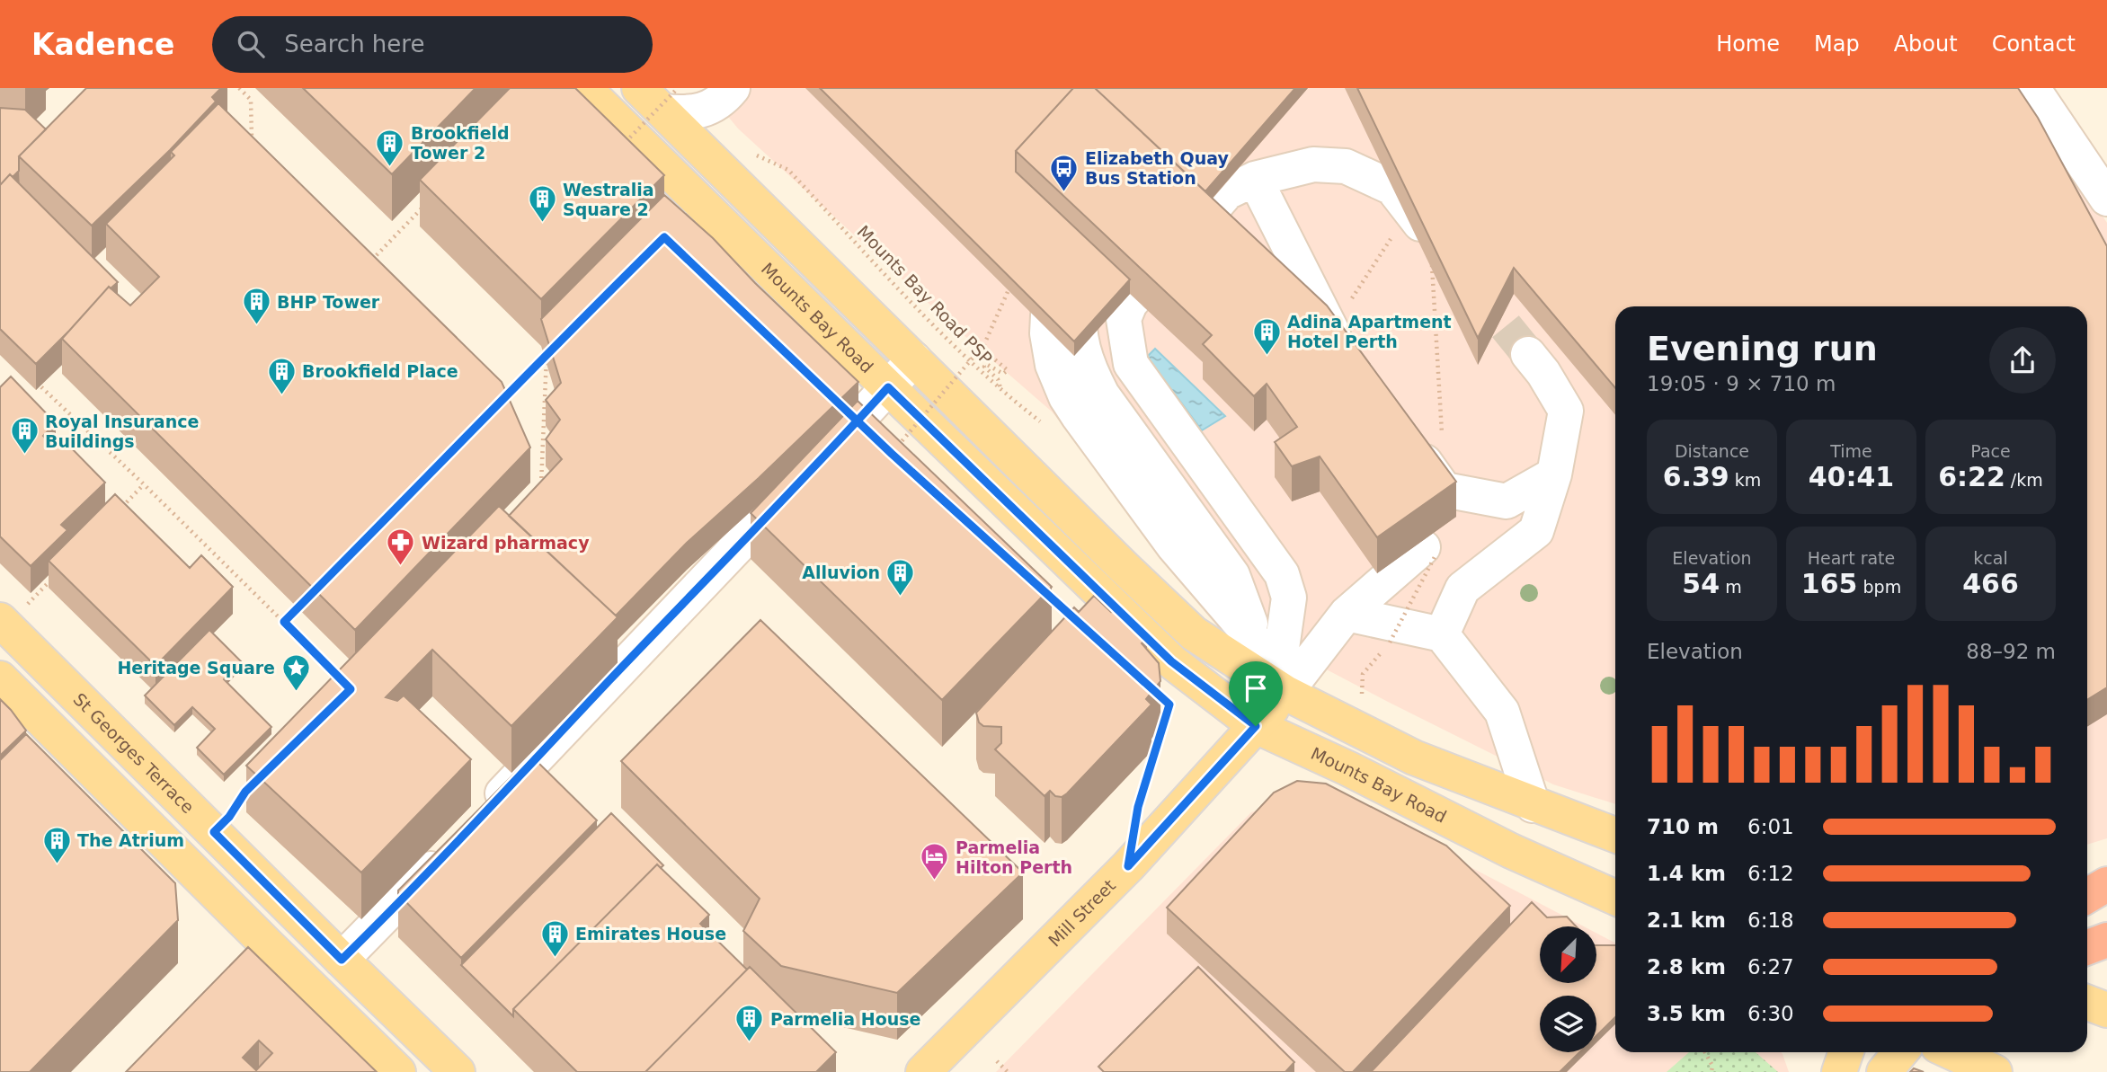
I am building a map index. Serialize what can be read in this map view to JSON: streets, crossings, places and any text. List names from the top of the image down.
{
  "streets": {
    "main road": ["Mounts Bay Road", "St Georges Terrace", "Mill Street"],
    "path": ["Mounts Bay Road PSP"]
  },
  "crossings": [
    ["Mounts Bay Road", "Mill Street"]
  ],
  "places": {
    "building": [
      "Brookfield Tower 2",
      "Westralia Square 2",
      "BHP Tower",
      "Adina Apartment Hotel Perth",
      "Brookfield Place",
      "Royal Insurance Buildings",
      "Alluvion",
      "The Atrium",
      "Emirates House",
      "Parmelia House"
    ],
    "bus stop": ["Elizabeth Quay Bus Station"],
    "pharmacy": ["Wizard pharmacy"],
    "place": ["Heritage Square"],
    "hotel": ["Parmelia Hilton Perth"]
  },
  "north": "bottom left",
  "page": {
    "header": "Kadence",
    "search": "Search here",
    "nav": [
      "Home",
      "Map",
      "About",
      "Contact"
    ],
    "heading": ["Evening run", "19:05 · 9 × 710 m"],
    "stats": [
      ["Distance", "6.39 km"],
      ["Time", "40:41"],
      ["Pace", "6:22 /km"],
      ["Elevation", "54 m"],
      ["Heart rate", "165 bpm"],
      ["kcal", "466"]
    ],
    "chart": ["Elevation", "88–92 m"],
    "list": [
      {
        "name": "710 m",
        "note": "6:01"
      },
      {
        "name": "1.4 km",
        "note": "6:12"
      },
      {
        "name": "2.1 km",
        "note": "6:18"
      },
      {
        "name": "2.8 km",
        "note": "6:27"
      },
      {
        "name": "3.5 km",
        "note": "6:30"
      }
    ]
  }
}
